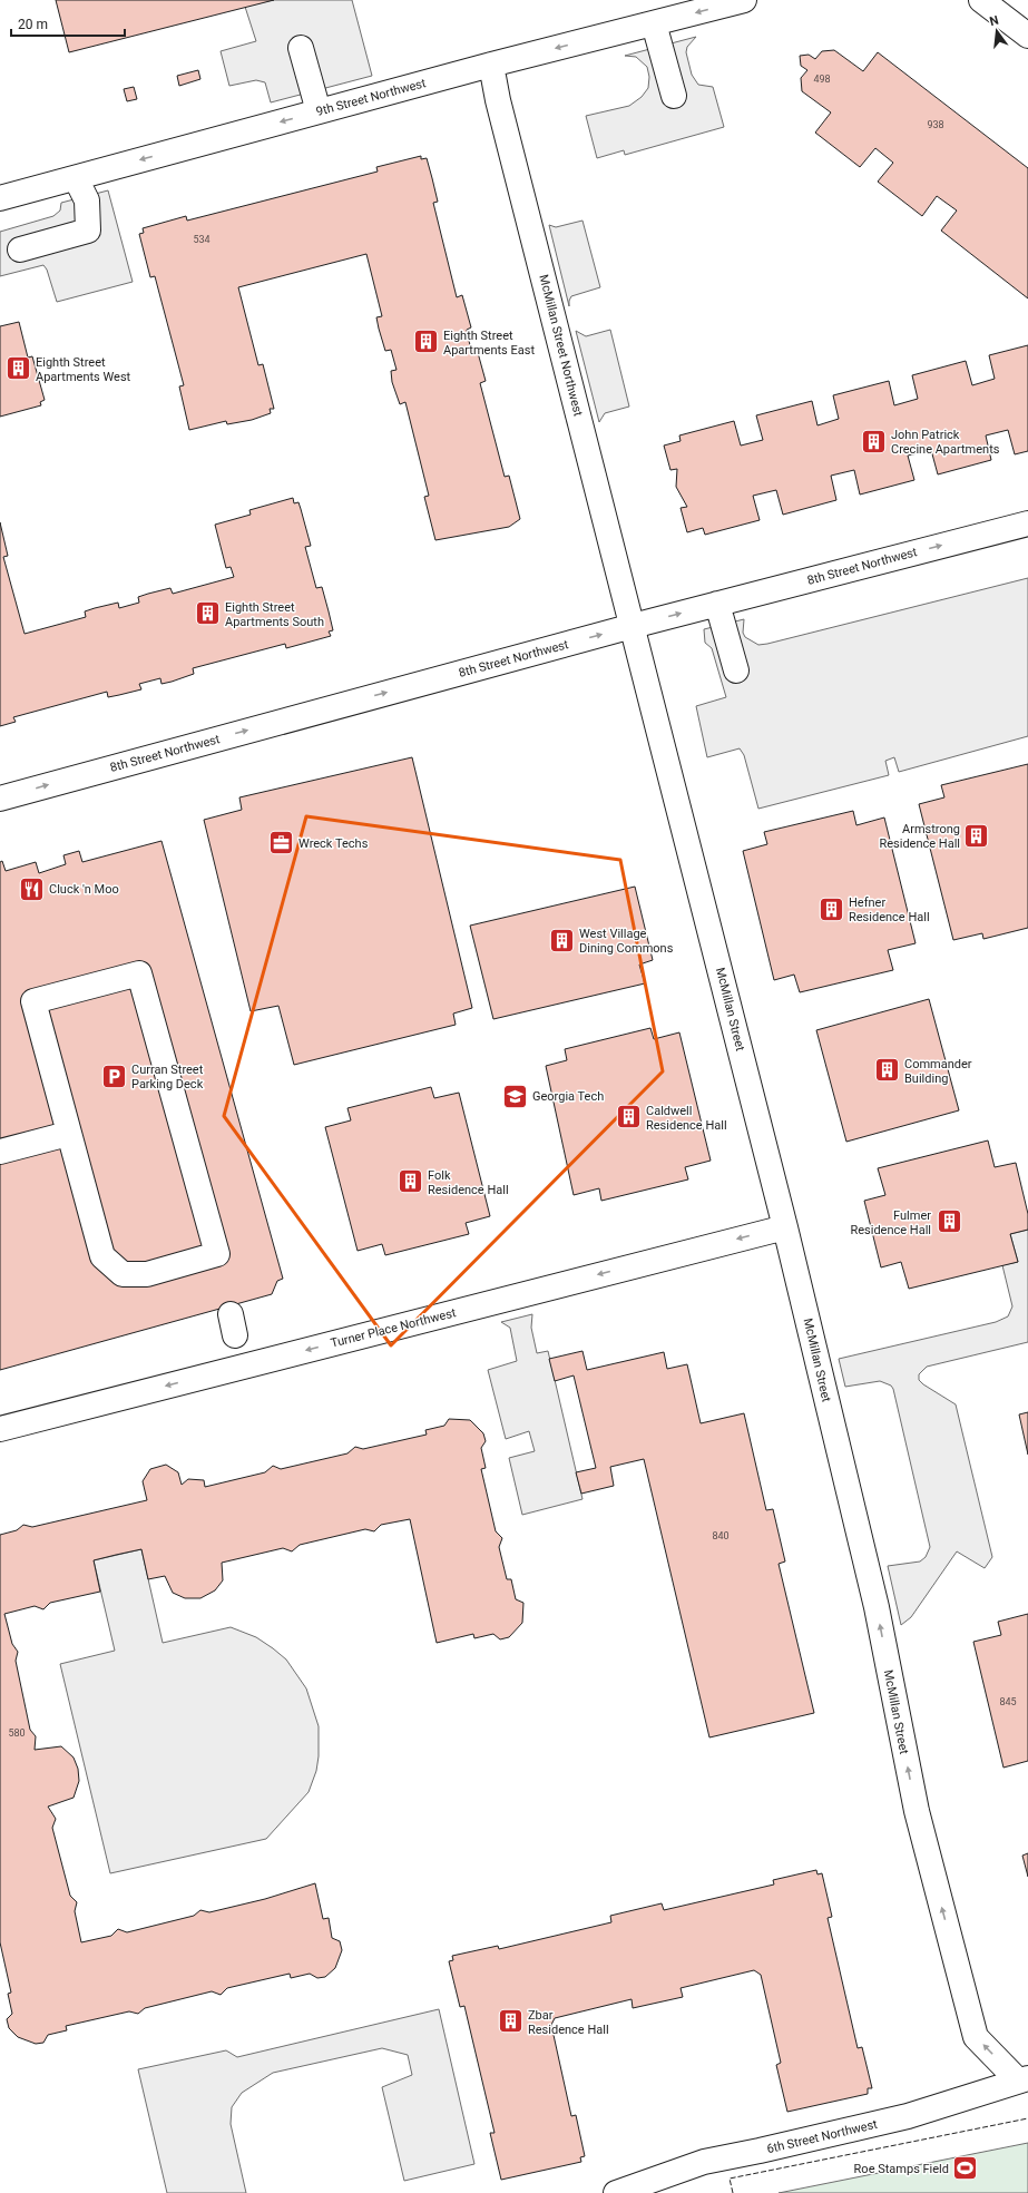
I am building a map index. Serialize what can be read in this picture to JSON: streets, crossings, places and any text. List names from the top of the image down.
{
  "streets": {
    "street": [
      "9th Street Northwest",
      "McMillan Street Northwest",
      "8th Street Northwest",
      "McMillan Street",
      "Turner Place Northwest",
      "6th Street Northwest"
    ]
  },
  "crossings": [
    ["9th Street Northwest", "McMillan Street Northwest"],
    ["McMillan Street Northwest", "8th Street Northwest"],
    ["McMillan Street Northwest", "McMillan Street"],
    ["8th Street Northwest", "McMillan Street"],
    ["McMillan Street", "Turner Place Northwest"],
    ["McMillan Street", "6th Street Northwest"]
  ],
  "one_way": [
    "9th Street Northwest",
    "8th Street Northwest",
    "McMillan Street",
    "Turner Place Northwest"
  ],
  "places": {
    "building": [
      "Eighth Street Apartments East",
      "Eighth Street Apartments West",
      "John Patrick Crecine Apartments",
      "Eighth Street Apartments South",
      "Armstrong Residence Hall",
      "Hefner Residence Hall",
      "West Village Dining Commons",
      "Commander Building",
      "Caldwell Residence Hall",
      "Folk Residence Hall",
      "Fulmer Residence Hall",
      "Zbar Residence Hall"
    ],
    "office": ["Wreck Techs"],
    "restaurant": ["Cluck 'n Moo"],
    "parking": ["Curran Street Parking Deck"],
    "school or university": ["Georgia Tech"],
    "sports": ["Roe Stamps Field"]
  },
  "house_numbers": [
    "498",
    "938",
    "534",
    "840",
    "845",
    "580"
  ],
  "scale_bar": "20 m",
  "north": "top"
}
